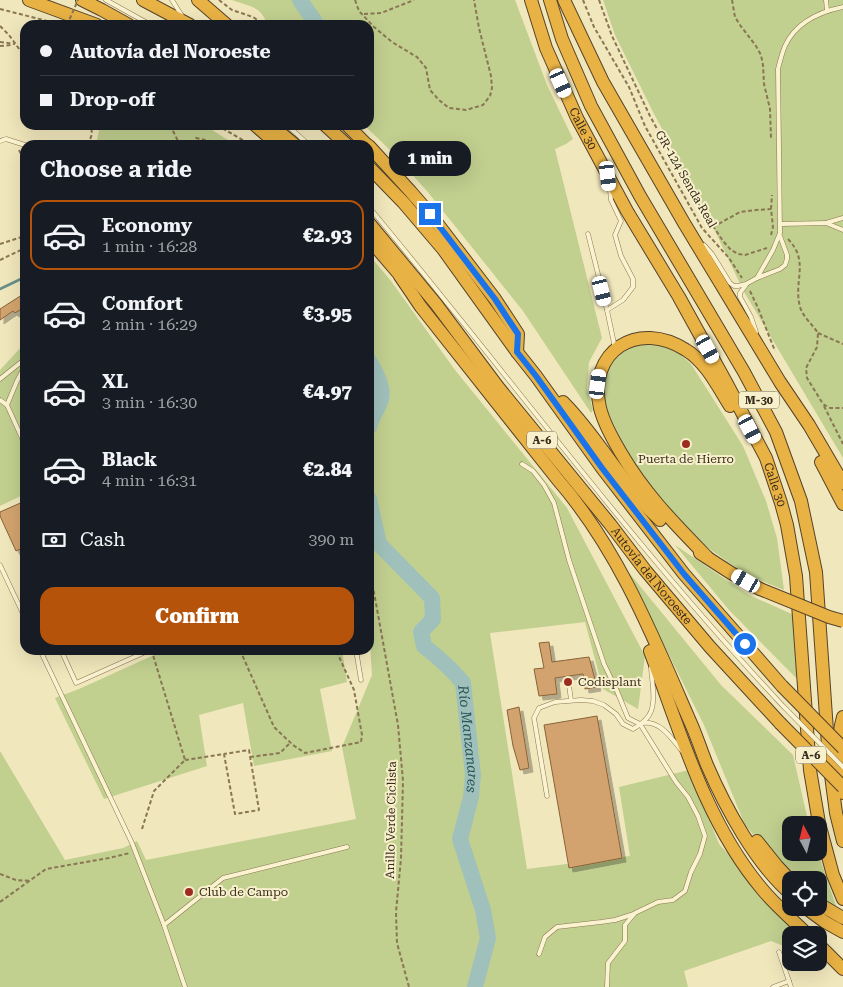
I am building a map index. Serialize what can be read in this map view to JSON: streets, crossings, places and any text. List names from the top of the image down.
{
  "streets": {
    "highway": [
      "Calle 30",
      "M-30",
      "A-6",
      "Autovía del Noroeste"
    ],
    "path": ["GR-124 Senda Real", "Anillo Verde Ciclista"]
  },
  "water": ["Río Manzanares"],
  "places": ["Puerta de Hierro", "Codisplant", "Club de Campo"],
  "north": "top",
  "page": {
    "banner": ["Autovía del Noroeste", "Drop-off"],
    "heading": "Choose a ride",
    "bubble": "1 min",
    "list": [
      {
        "name": "Economy",
        "note": "1 min · 16:28",
        "value": "€2.93"
      },
      {
        "name": "Comfort",
        "note": "2 min · 16:29",
        "value": "€3.95"
      },
      {
        "name": "XL",
        "note": "3 min · 16:30",
        "value": "€4.97"
      },
      {
        "name": "Black",
        "note": "4 min · 16:31",
        "value": "€2.84"
      }
    ],
    "pay": ["Cash", "390 m"],
    "buttons": "Confirm"
  }
}
